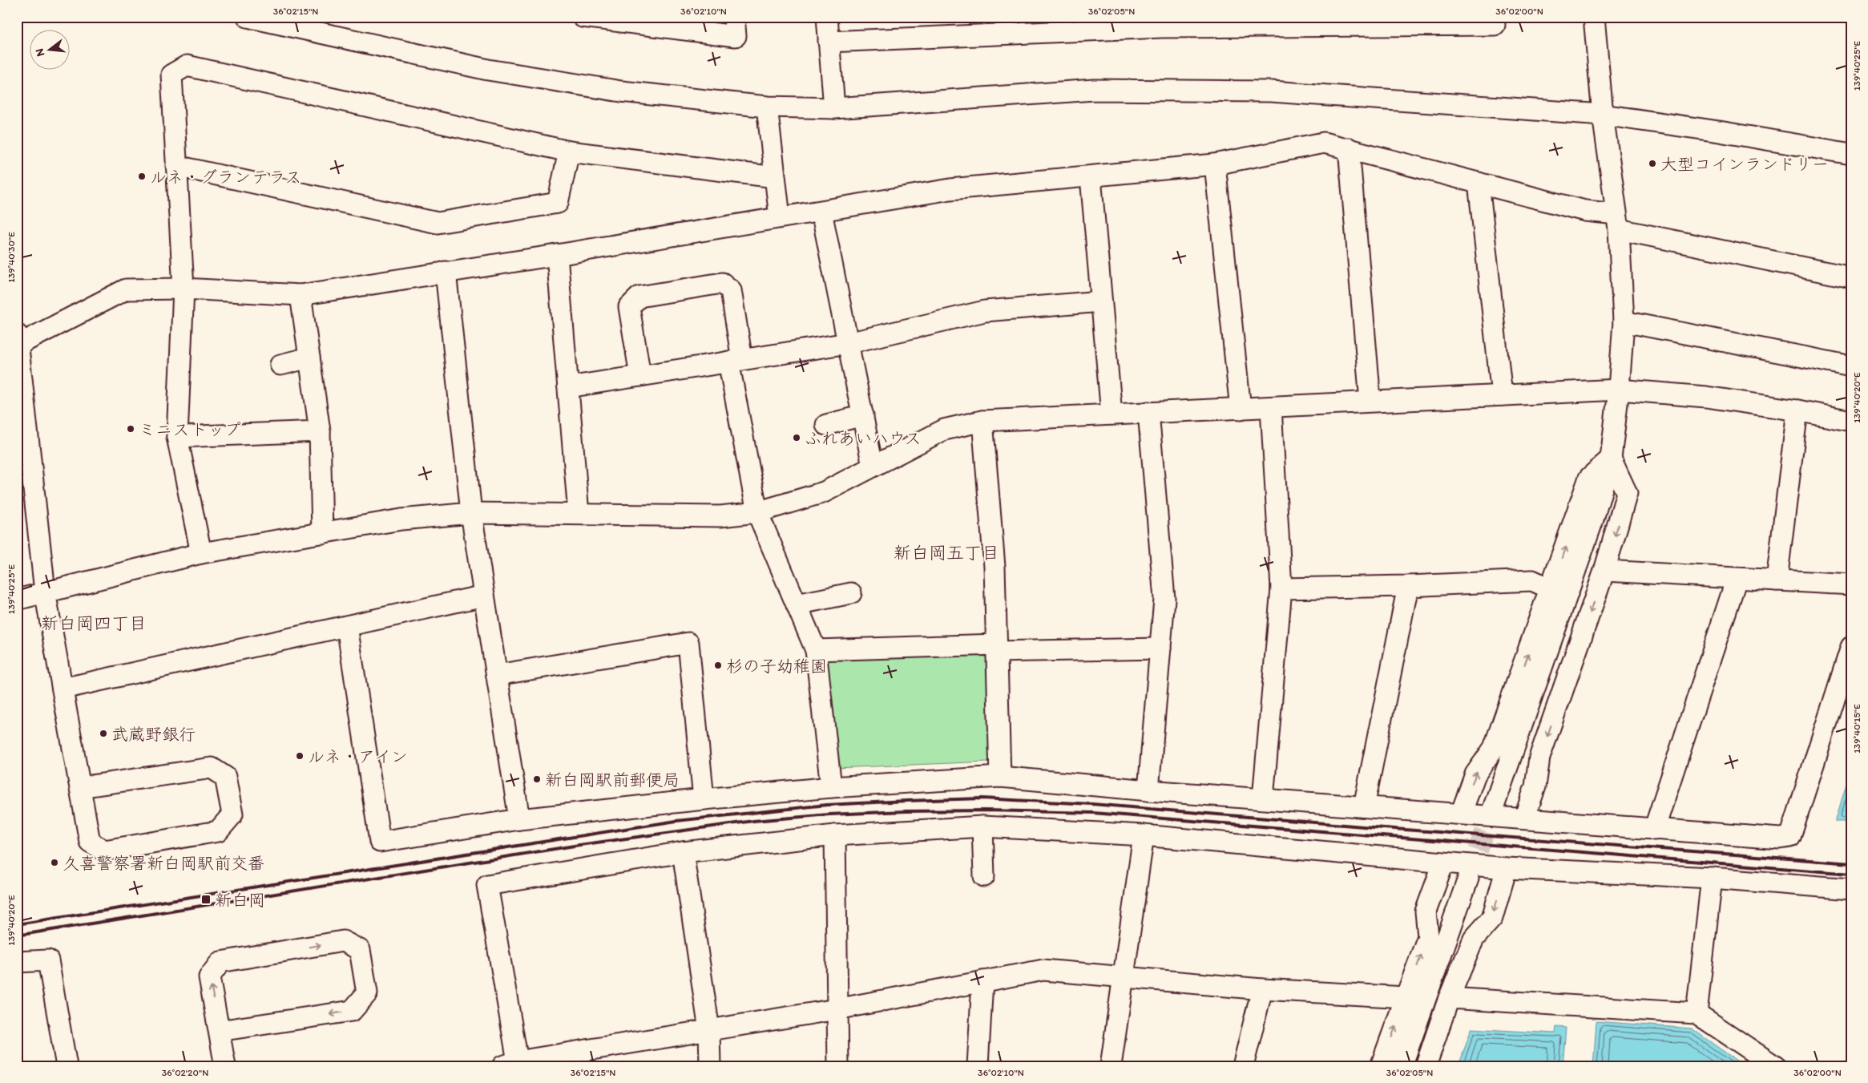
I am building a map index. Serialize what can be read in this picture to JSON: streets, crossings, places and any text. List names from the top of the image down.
{
  "districts": ["新白岡五丁目", "新白岡四丁目"],
  "places": {
    "other": [
      "大型コインランドリー",
      "ルネ・グランテラス",
      "ミニストップ",
      "ふれあいハウス",
      "杉の子幼稚園",
      "武蔵野銀行",
      "ルネ・アイン",
      "新白岡駅前郵便局",
      "久喜警察署新白岡駅前交番"
    ],
    "transit": ["新白岡"]
  },
  "north": "left",
  "coordinates": [
    "36°02'15\"N",
    "36°02'10\"N",
    "36°02'05\"N",
    "36°02'00\"N",
    "139°40'25\"E",
    "139°40'30\"E",
    "139°40'20\"E",
    "139°40'15\"E",
    "36°02'20\"N"
  ]
}
